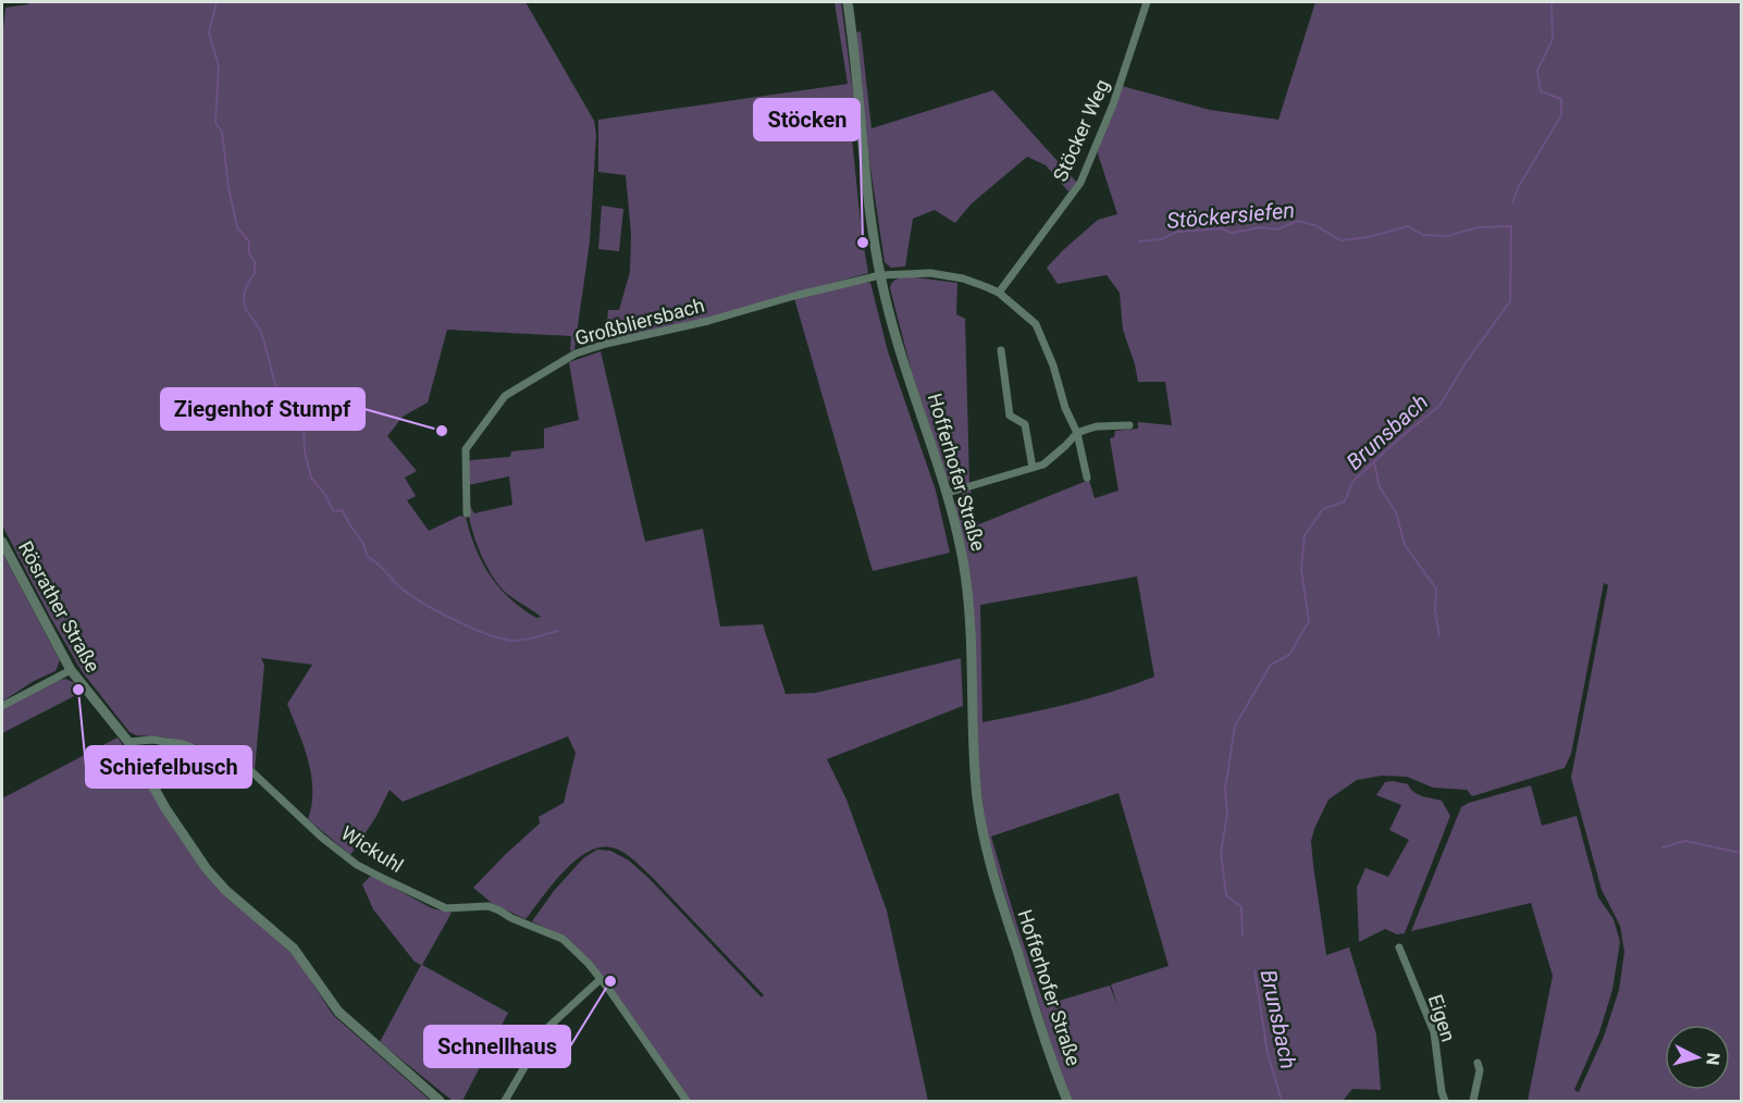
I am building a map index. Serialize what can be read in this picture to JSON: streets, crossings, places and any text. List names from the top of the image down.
{
  "streets": {
    "street": [
      "Stöcker Weg",
      "Großbliersbach",
      "Hofferhofer Straße",
      "Rösrather Straße",
      "Wickuhl",
      "Eigen"
    ]
  },
  "crossings": [
    ["Stöcker Weg", "Großbliersbach"],
    ["Großbliersbach", "Hofferhofer Straße"],
    ["Rösrather Straße", "Wickuhl"]
  ],
  "water": ["Stöckersiefen", "Brunsbach"],
  "places": [
    "Stöcken",
    "Ziegenhof Stumpf",
    "Schiefelbusch",
    "Schnellhaus"
  ],
  "north": "right"
}
